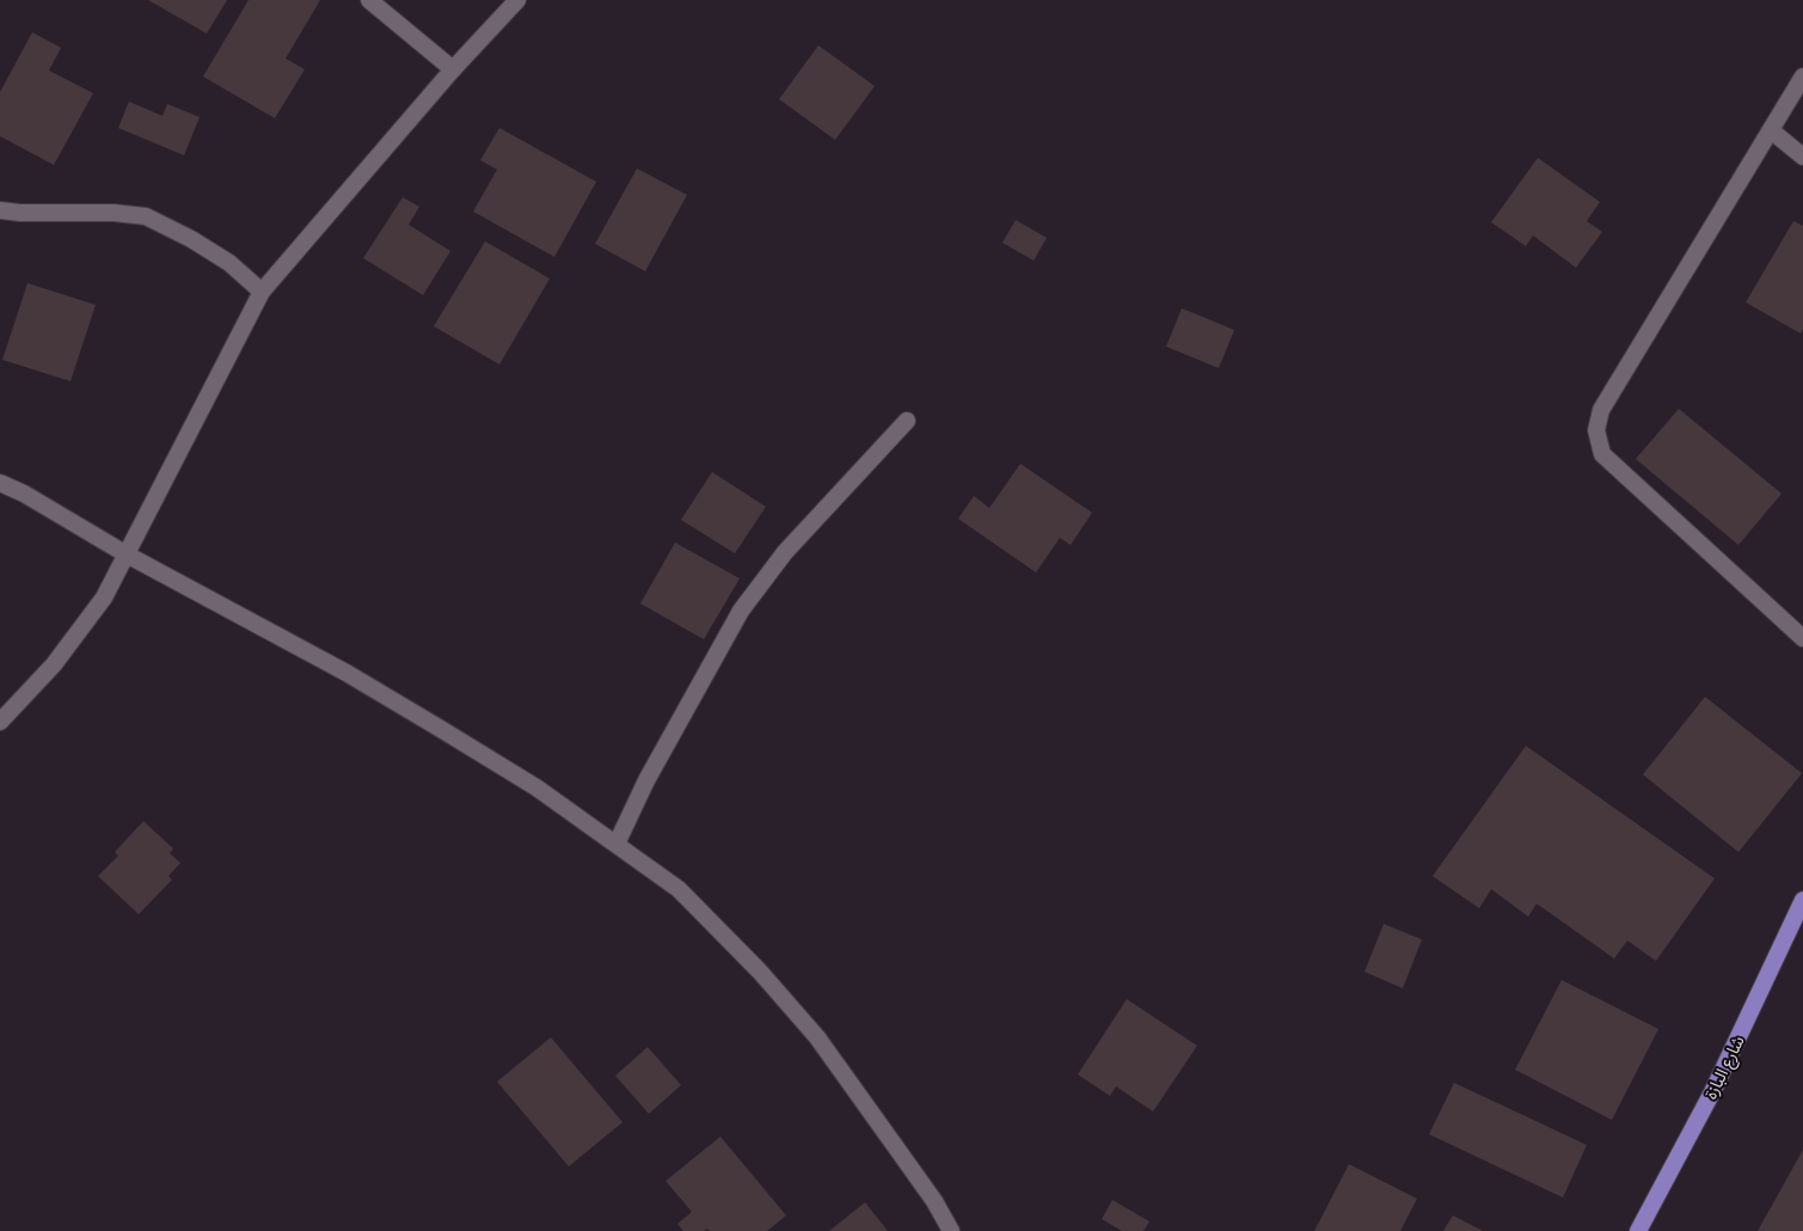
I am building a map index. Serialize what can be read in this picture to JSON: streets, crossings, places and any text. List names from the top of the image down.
{
  "streets": {
    "main road": ["شارع البازة"]
  }
}
